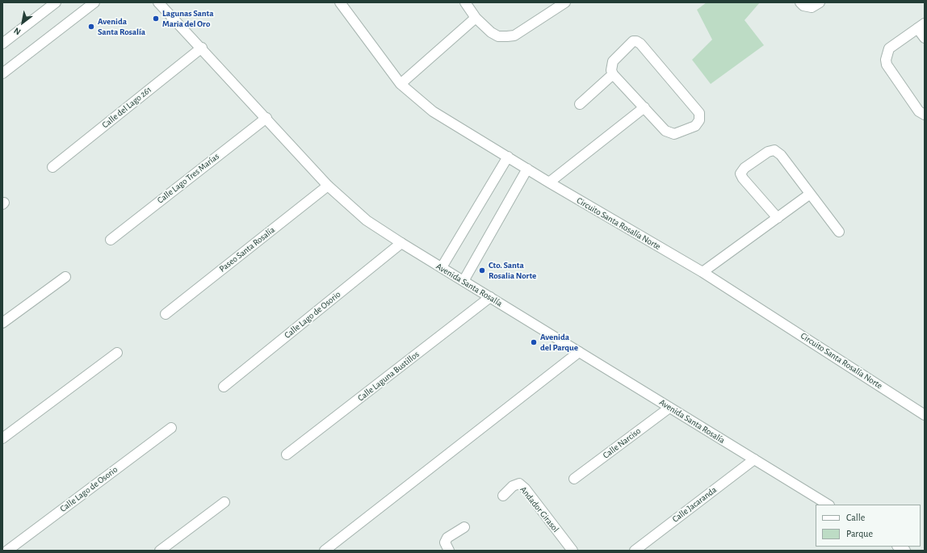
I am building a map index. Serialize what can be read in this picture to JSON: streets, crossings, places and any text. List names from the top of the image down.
{
  "streets": {
    "street": [
      "Calle del Lago 261",
      "Calle Lago Tres Marías",
      "Circuito Santa Rosalía Norte",
      "Paseo Santa Rosalía",
      "Avenida Santa Rosalía",
      "Calle Lago de Osorio",
      "Calle Laguna Bustillos",
      "Calle Narciso",
      "Calle Jacaranda",
      "Andador Girasol"
    ]
  },
  "crossings": [
    ["Calle del Lago 261", "Avenida Santa Rosalía"],
    ["Calle Lago Tres Marías", "Avenida Santa Rosalía"],
    ["Paseo Santa Rosalía", "Avenida Santa Rosalía"],
    ["Avenida Santa Rosalía", "Calle Lago de Osorio"],
    ["Avenida Santa Rosalía", "Calle Laguna Bustillos"],
    ["Avenida Santa Rosalía", "Calle Narciso"],
    ["Avenida Santa Rosalía", "Calle Jacaranda"]
  ],
  "places": [
    "Lagunas Santa Maria del Oro",
    "Avenida Santa Rosalía",
    "Cto. Santa Rosalia Norte",
    "Avenida del Parque"
  ],
  "legend": ["Calle", "Parque"],
  "north": "bottom left"
}
